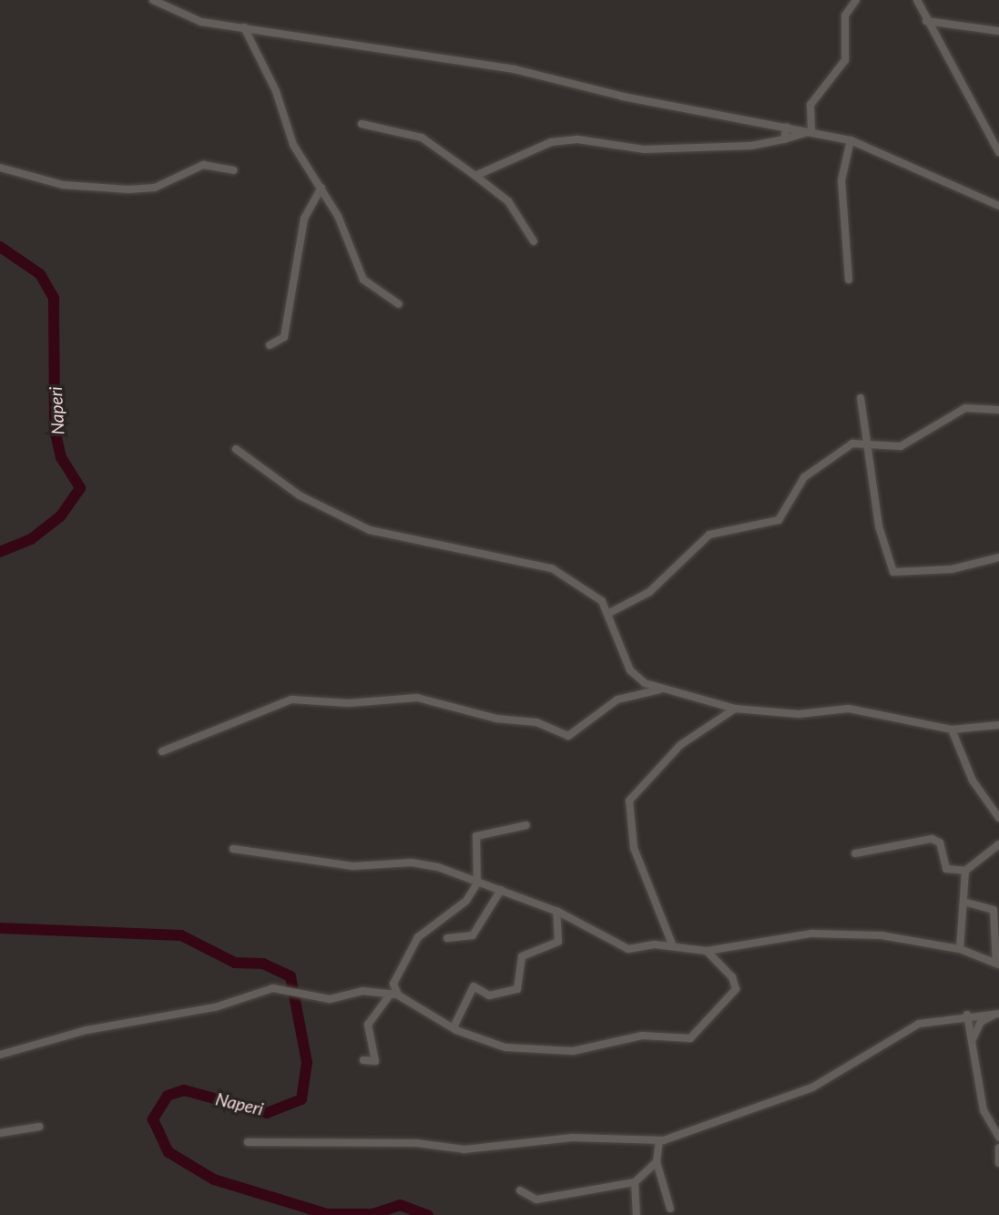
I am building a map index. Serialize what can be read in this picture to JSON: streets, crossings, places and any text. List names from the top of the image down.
{
  "water": ["Naperi"]
}
